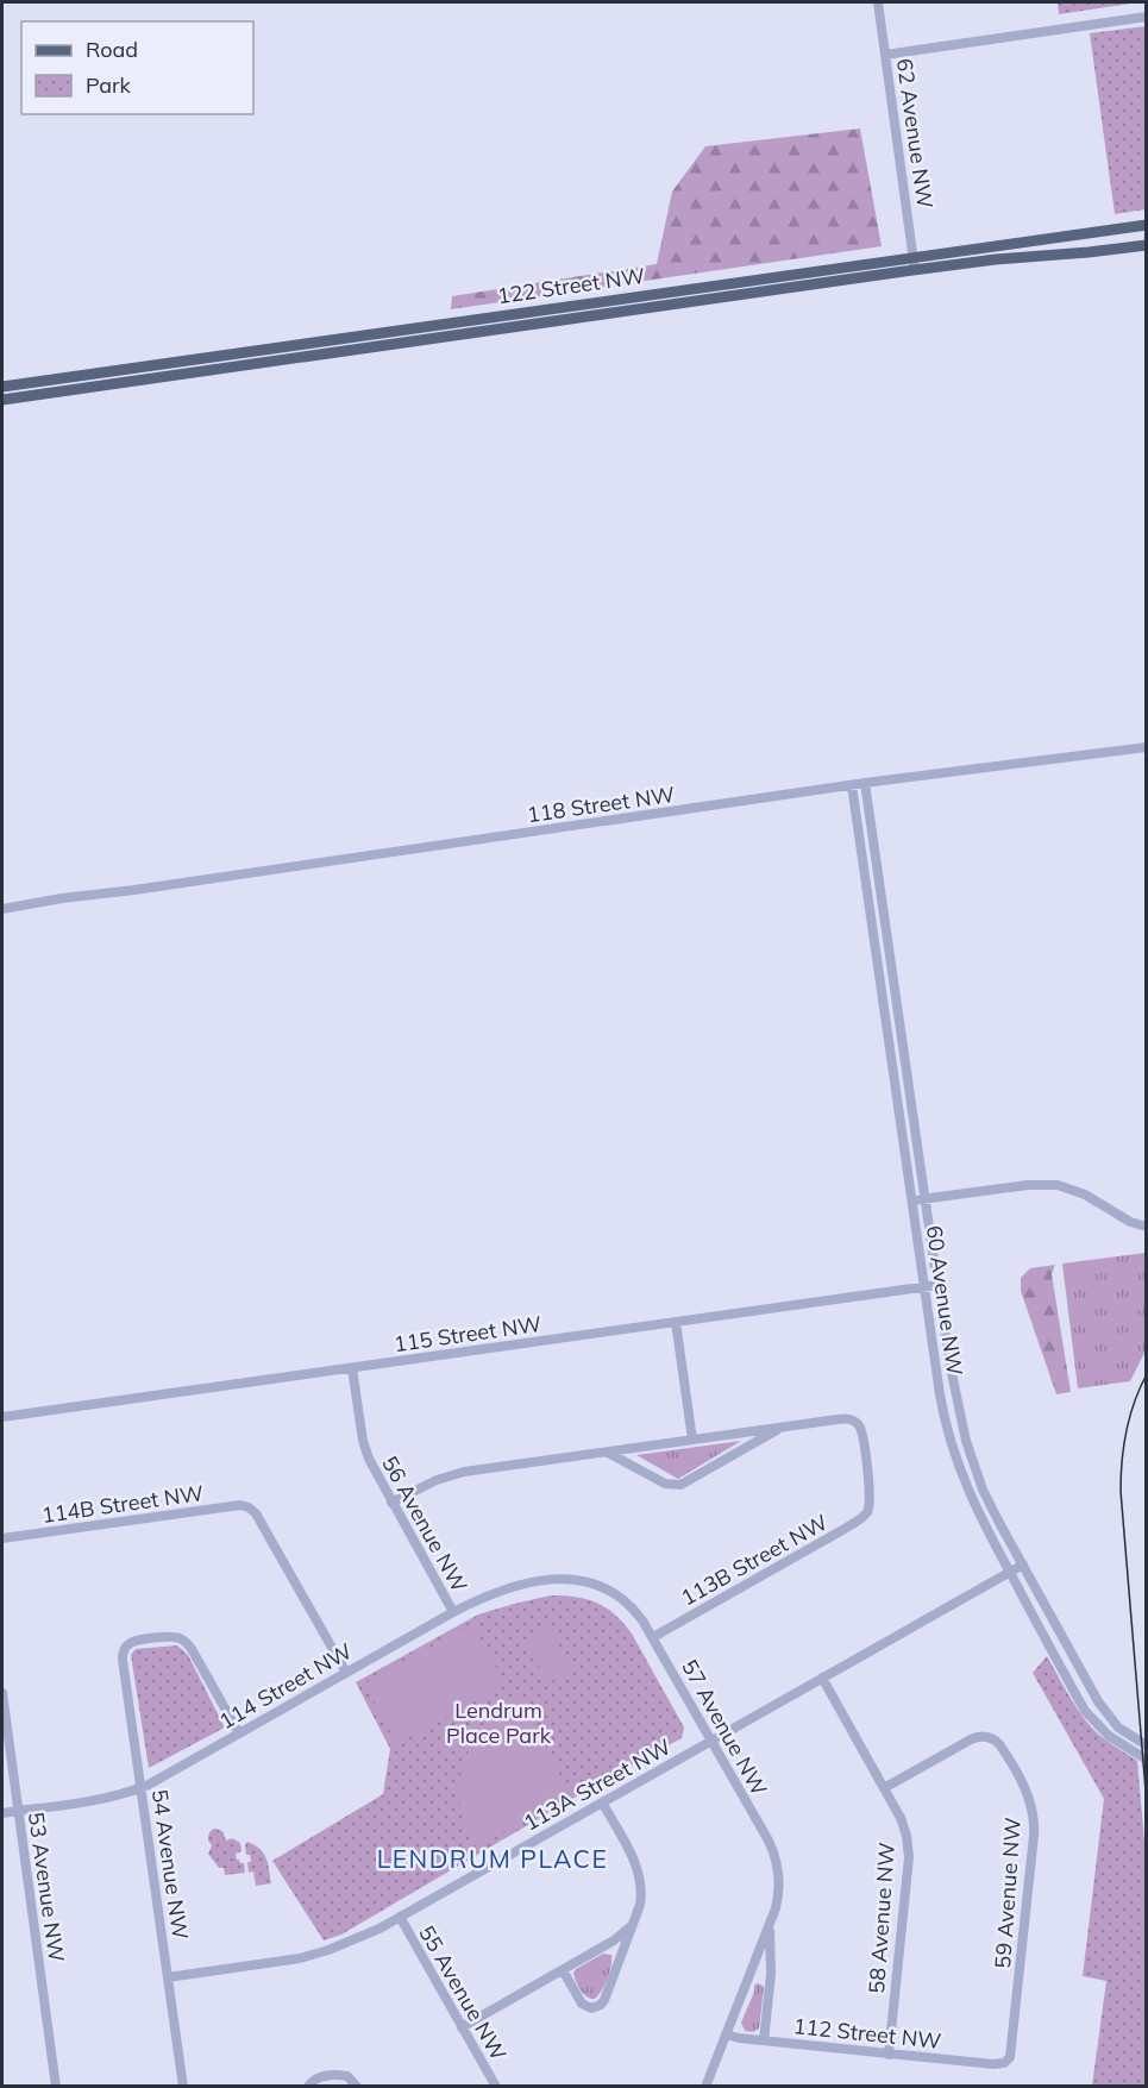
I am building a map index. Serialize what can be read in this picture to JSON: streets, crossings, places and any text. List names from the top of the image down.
{
  "streets": {
    "main road": ["122 Street NW"],
    "street": [
      "62 Avenue NW",
      "118 Street NW",
      "60 Avenue NW",
      "115 Street NW",
      "114B Street NW",
      "56 Avenue NW",
      "113B Street NW",
      "114 Street NW",
      "57 Avenue NW",
      "113A Street NW",
      "54 Avenue NW",
      "53 Avenue NW",
      "59 Avenue NW",
      "58 Avenue NW",
      "55 Avenue NW",
      "112 Street NW"
    ]
  },
  "crossings": [
    ["62 Avenue NW", "122 Street NW"],
    ["118 Street NW", "60 Avenue NW"],
    ["60 Avenue NW", "115 Street NW"],
    ["60 Avenue NW", "113A Street NW"],
    ["115 Street NW", "56 Avenue NW"],
    ["114B Street NW", "114 Street NW"],
    ["56 Avenue NW", "114 Street NW"],
    ["113B Street NW", "57 Avenue NW"],
    ["114 Street NW", "57 Avenue NW"],
    ["114 Street NW", "54 Avenue NW"],
    ["114 Street NW", "53 Avenue NW"],
    ["57 Avenue NW", "113A Street NW"],
    ["57 Avenue NW", "112 Street NW"],
    ["113A Street NW", "54 Avenue NW"],
    ["113A Street NW", "58 Avenue NW"],
    ["113A Street NW", "55 Avenue NW"],
    ["59 Avenue NW", "58 Avenue NW"],
    ["59 Avenue NW", "112 Street NW"],
    ["58 Avenue NW", "112 Street NW"]
  ],
  "districts": ["LENDRUM PLACE"],
  "parks": ["Lendrum Place Park"],
  "legend": ["Road", "Park"]
}
